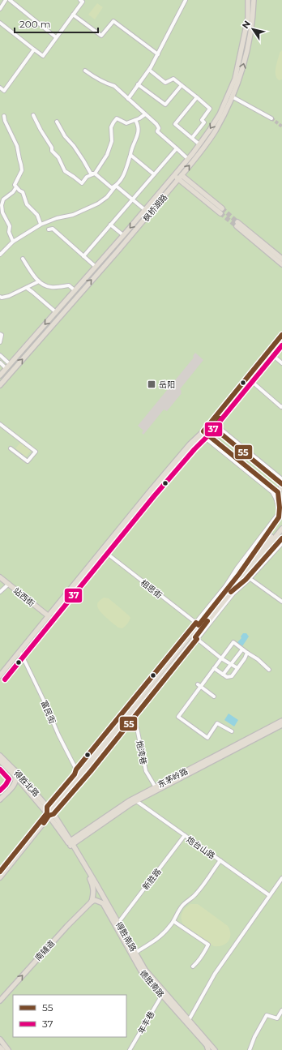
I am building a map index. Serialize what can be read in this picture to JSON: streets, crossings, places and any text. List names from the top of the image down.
{
  "streets": {
    "main road": [
      "枫桥湖路",
      "站西街",
      "东茅岭路",
      "得胜北路",
      "得胜南路",
      "南辅道",
      "德胜南路"
    ],
    "street": [
      "相思街",
      "富民街",
      "炮湾巷",
      "炮台山路",
      "新胜路",
      "年丰巷"
    ]
  },
  "crossings": [
    ["炮湾巷", "东茅岭路"],
    ["东茅岭路", "炮台山路"],
    ["东茅岭路", "得胜南路"],
    ["得胜北路", "得胜南路"],
    ["炮台山路", "新胜路"],
    ["新胜路", "得胜南路"],
    ["得胜南路", "南辅道"],
    ["得胜南路", "德胜南路"],
    ["南辅道", "德胜南路"],
    ["德胜南路", "年丰巷"]
  ],
  "one_way": ["南辅道"],
  "places": {
    "transit": ["岳阳"]
  },
  "lines": ["transit line 55", "transit line 37"],
  "legend": ["55", "37"],
  "scale_bar": "200 m",
  "north": "top left"
}
